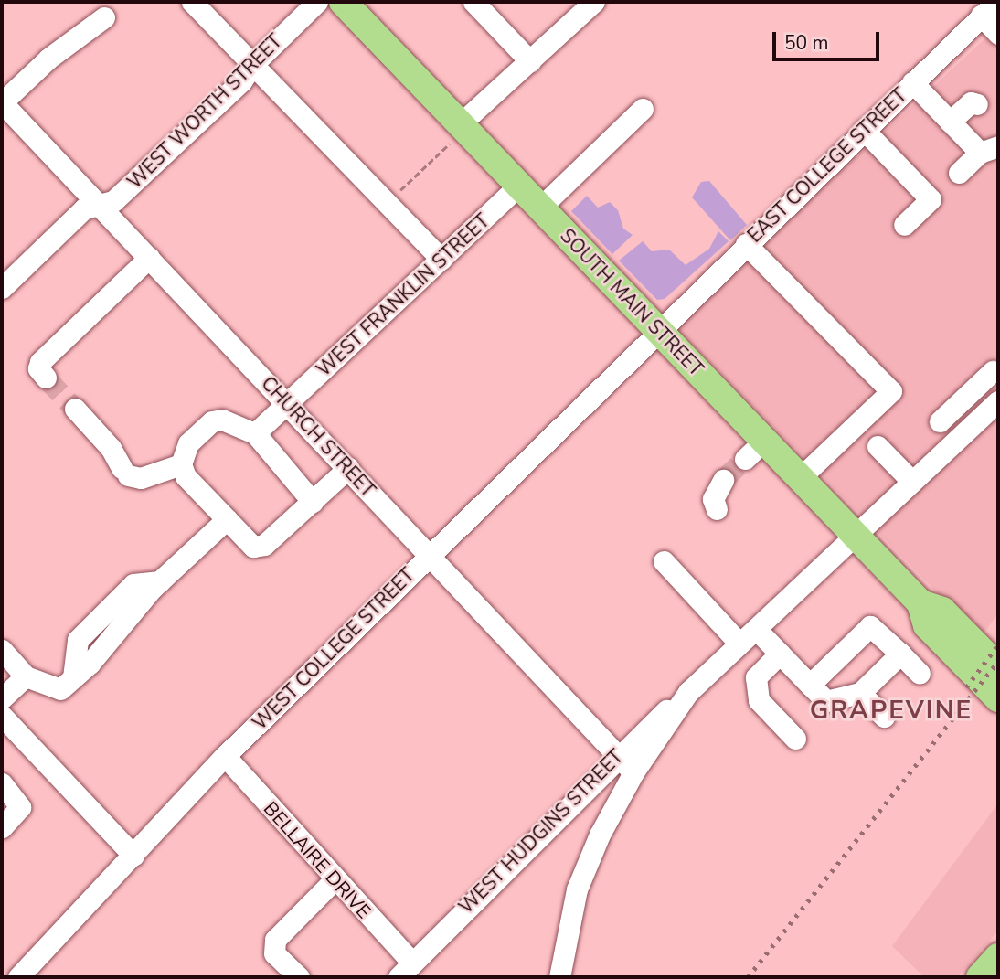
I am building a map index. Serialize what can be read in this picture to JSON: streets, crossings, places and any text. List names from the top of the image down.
{
  "streets": {
    "main road": ["SOUTH MAIN STREET"],
    "street": [
      "WEST WORTH STREET",
      "EAST COLLEGE STREET",
      "WEST FRANKLIN STREET",
      "CHURCH STREET",
      "WEST COLLEGE STREET",
      "WEST HUDGINS STREET",
      "BELLAIRE DRIVE"
    ]
  },
  "crossings": [
    ["WEST WORTH STREET", "CHURCH STREET"],
    ["EAST COLLEGE STREET", "SOUTH MAIN STREET"],
    ["EAST COLLEGE STREET", "WEST COLLEGE STREET"],
    ["WEST FRANKLIN STREET", "SOUTH MAIN STREET"],
    ["WEST FRANKLIN STREET", "CHURCH STREET"],
    ["SOUTH MAIN STREET", "WEST COLLEGE STREET"],
    ["SOUTH MAIN STREET", "WEST HUDGINS STREET"],
    ["CHURCH STREET", "WEST COLLEGE STREET"],
    ["CHURCH STREET", "WEST HUDGINS STREET"],
    ["WEST COLLEGE STREET", "BELLAIRE DRIVE"],
    ["WEST HUDGINS STREET", "BELLAIRE DRIVE"]
  ],
  "districts": ["GRAPEVINE"],
  "scale_bar": "50 m"
}
